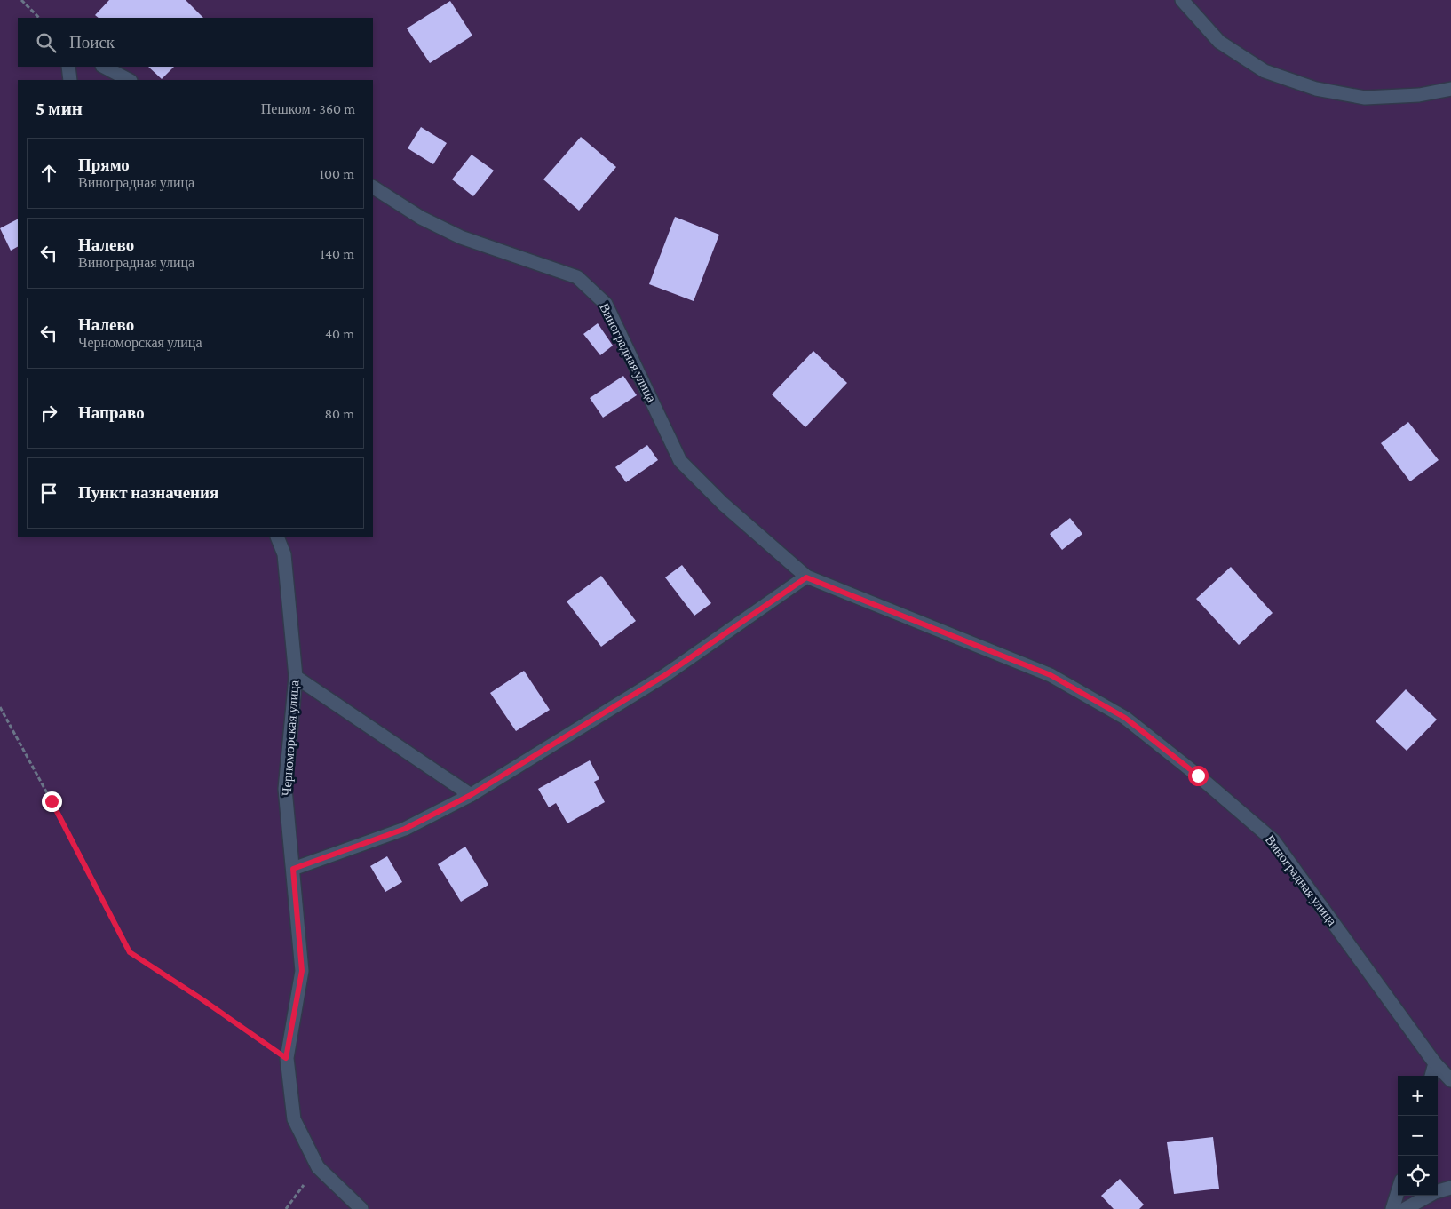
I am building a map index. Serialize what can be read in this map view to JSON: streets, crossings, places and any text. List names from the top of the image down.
{
  "streets": {
    "street": ["Виноградная улица", "Черноморская улица"]
  },
  "page": {
    "search": "Поиск",
    "heading": ["5 мин", "Пешком · 360 m"],
    "list": [
      ["Прямо", "Виноградная улица", "100 m"],
      ["Налево", "Виноградная улица", "140 m"],
      ["Налево", "Черноморская улица", "40 m"],
      ["Направо", "80 m"],
      "Пункт назначения"
    ],
    "map_buttons": ["+", "−"]
  }
}
